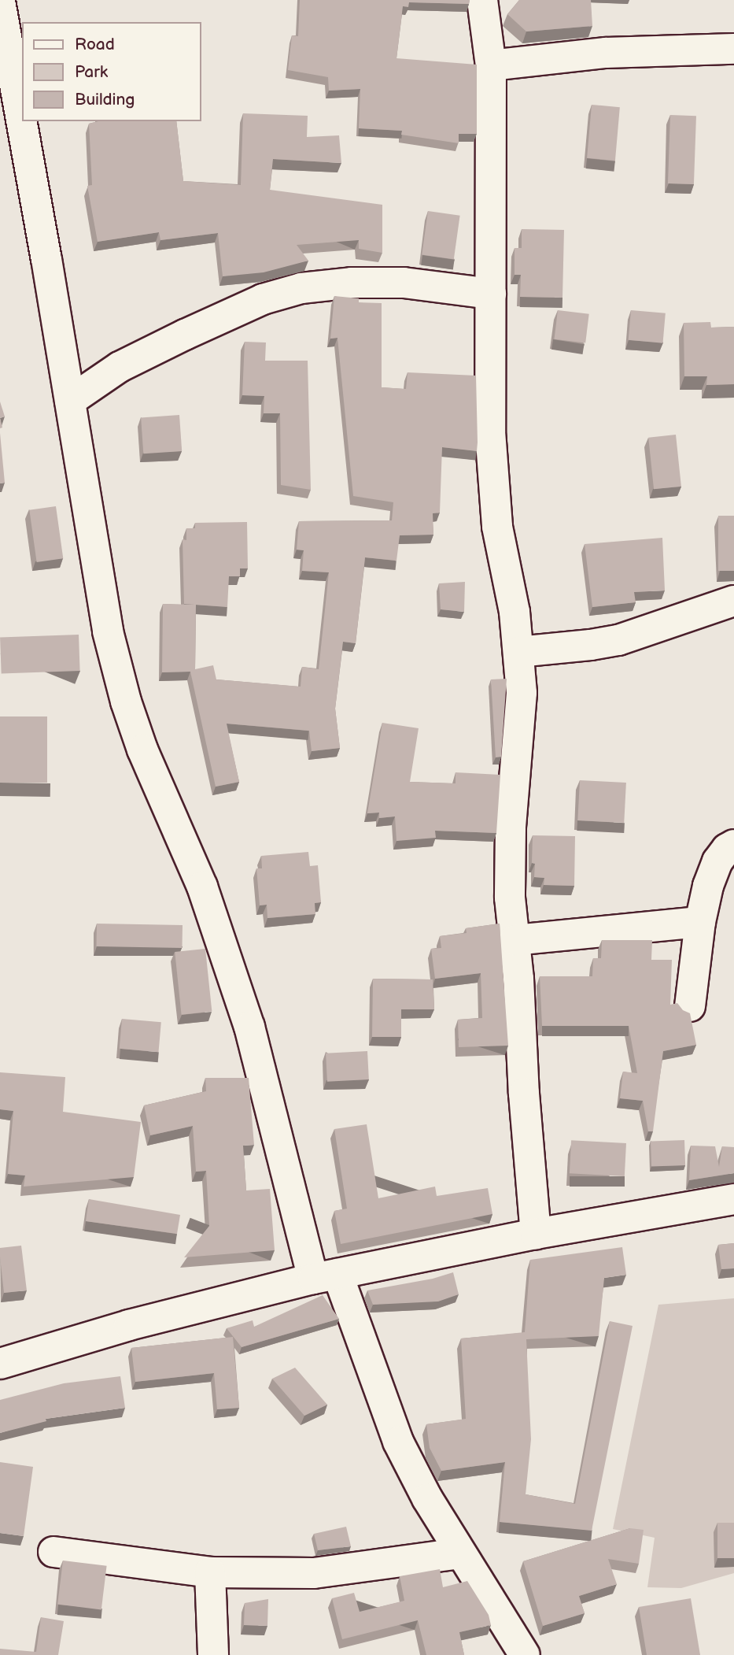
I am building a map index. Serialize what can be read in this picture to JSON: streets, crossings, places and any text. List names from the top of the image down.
{
  "legend": ["Road", "Park", "Building"]
}
